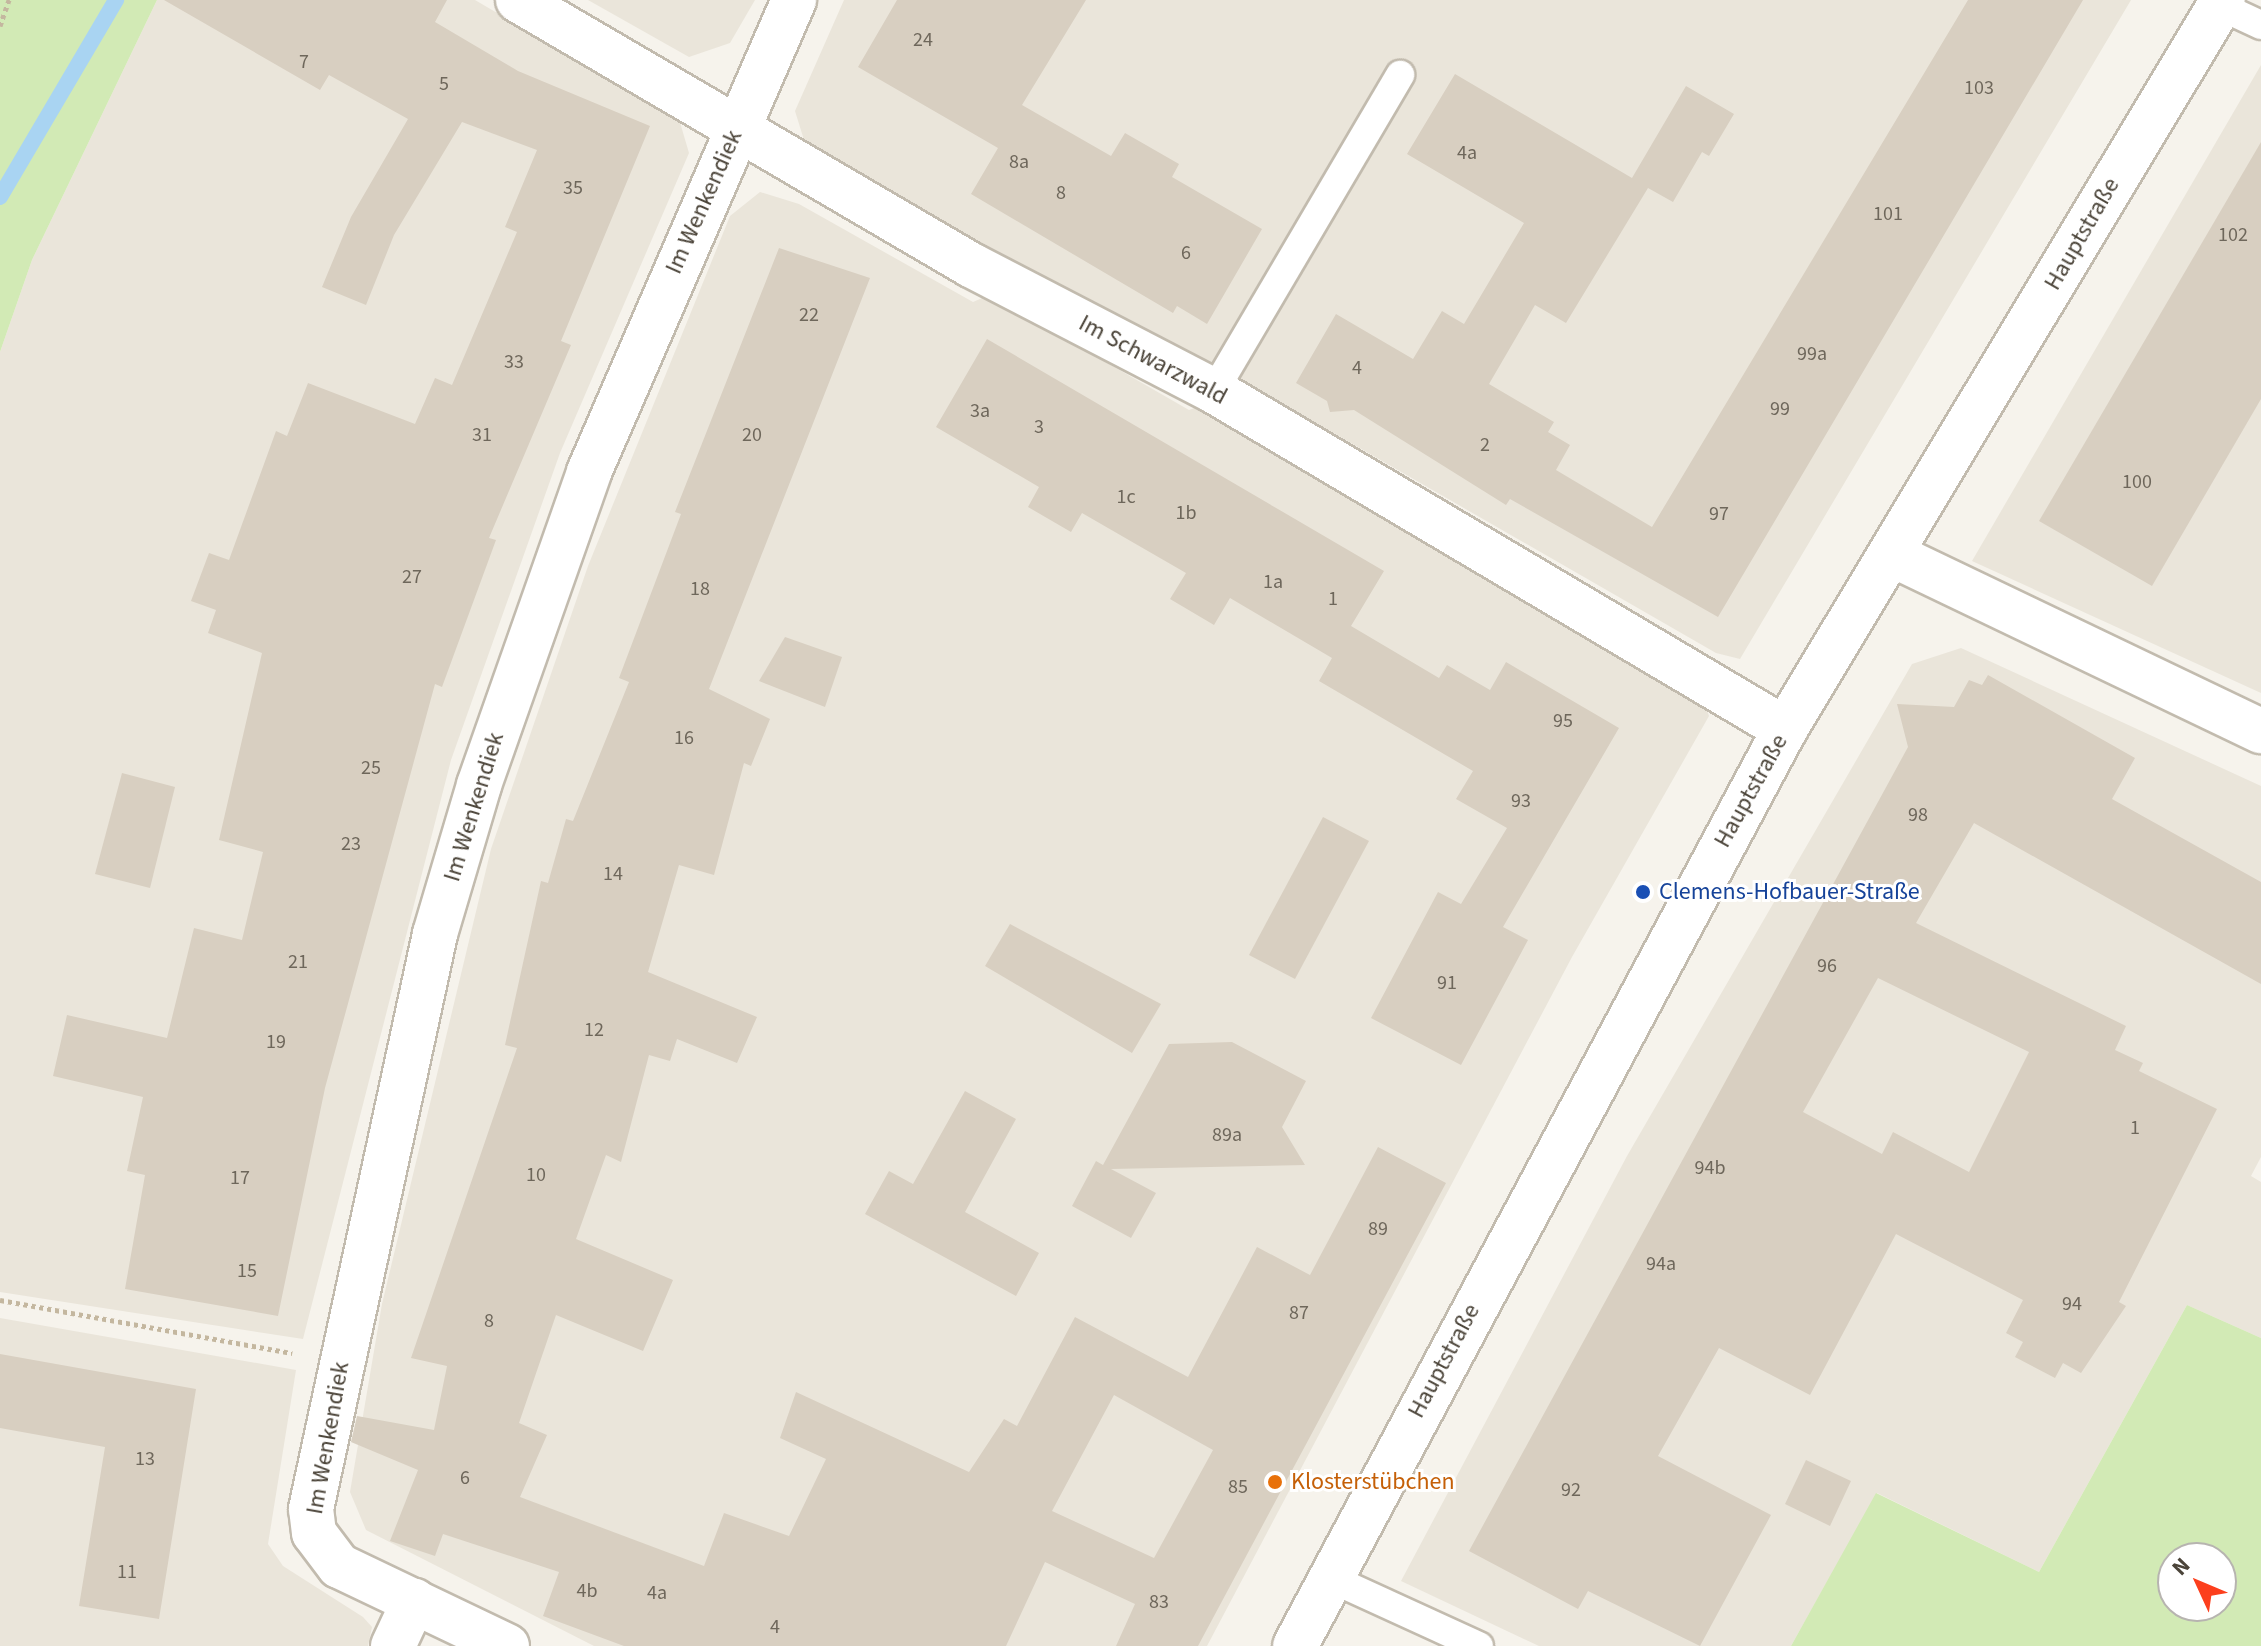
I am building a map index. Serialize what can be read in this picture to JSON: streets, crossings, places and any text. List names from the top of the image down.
{
  "streets": {
    "street": ["Im Wenkendiek", "Hauptstraße", "Im Schwarzwald"]
  },
  "crossings": [
    ["Im Wenkendiek", "Im Schwarzwald"],
    ["Hauptstraße", "Im Schwarzwald"]
  ],
  "places": ["Clemens-Hofbauer-Straße", "Klosterstübchen"],
  "house_numbers": [
    "24",
    "7",
    "5",
    "103",
    "4a",
    "8a",
    "35",
    "8",
    "101",
    "102",
    "6",
    "22",
    "99a",
    "33",
    "4",
    "99",
    "3a",
    "3",
    "31",
    "20",
    "2",
    "100",
    "1c",
    "1b",
    "97",
    "27",
    "1a",
    "18",
    "1",
    "95",
    "16",
    "25",
    "93",
    "98",
    "23",
    "14",
    "21",
    "96",
    "91",
    "12",
    "19",
    "1",
    "89a",
    "94b",
    "10",
    "17",
    "89",
    "94a",
    "15",
    "94",
    "87",
    "8",
    "13",
    "6",
    "85",
    "92",
    "11",
    "4b",
    "4a",
    "83",
    "4"
  ],
  "north": "top left"
}
